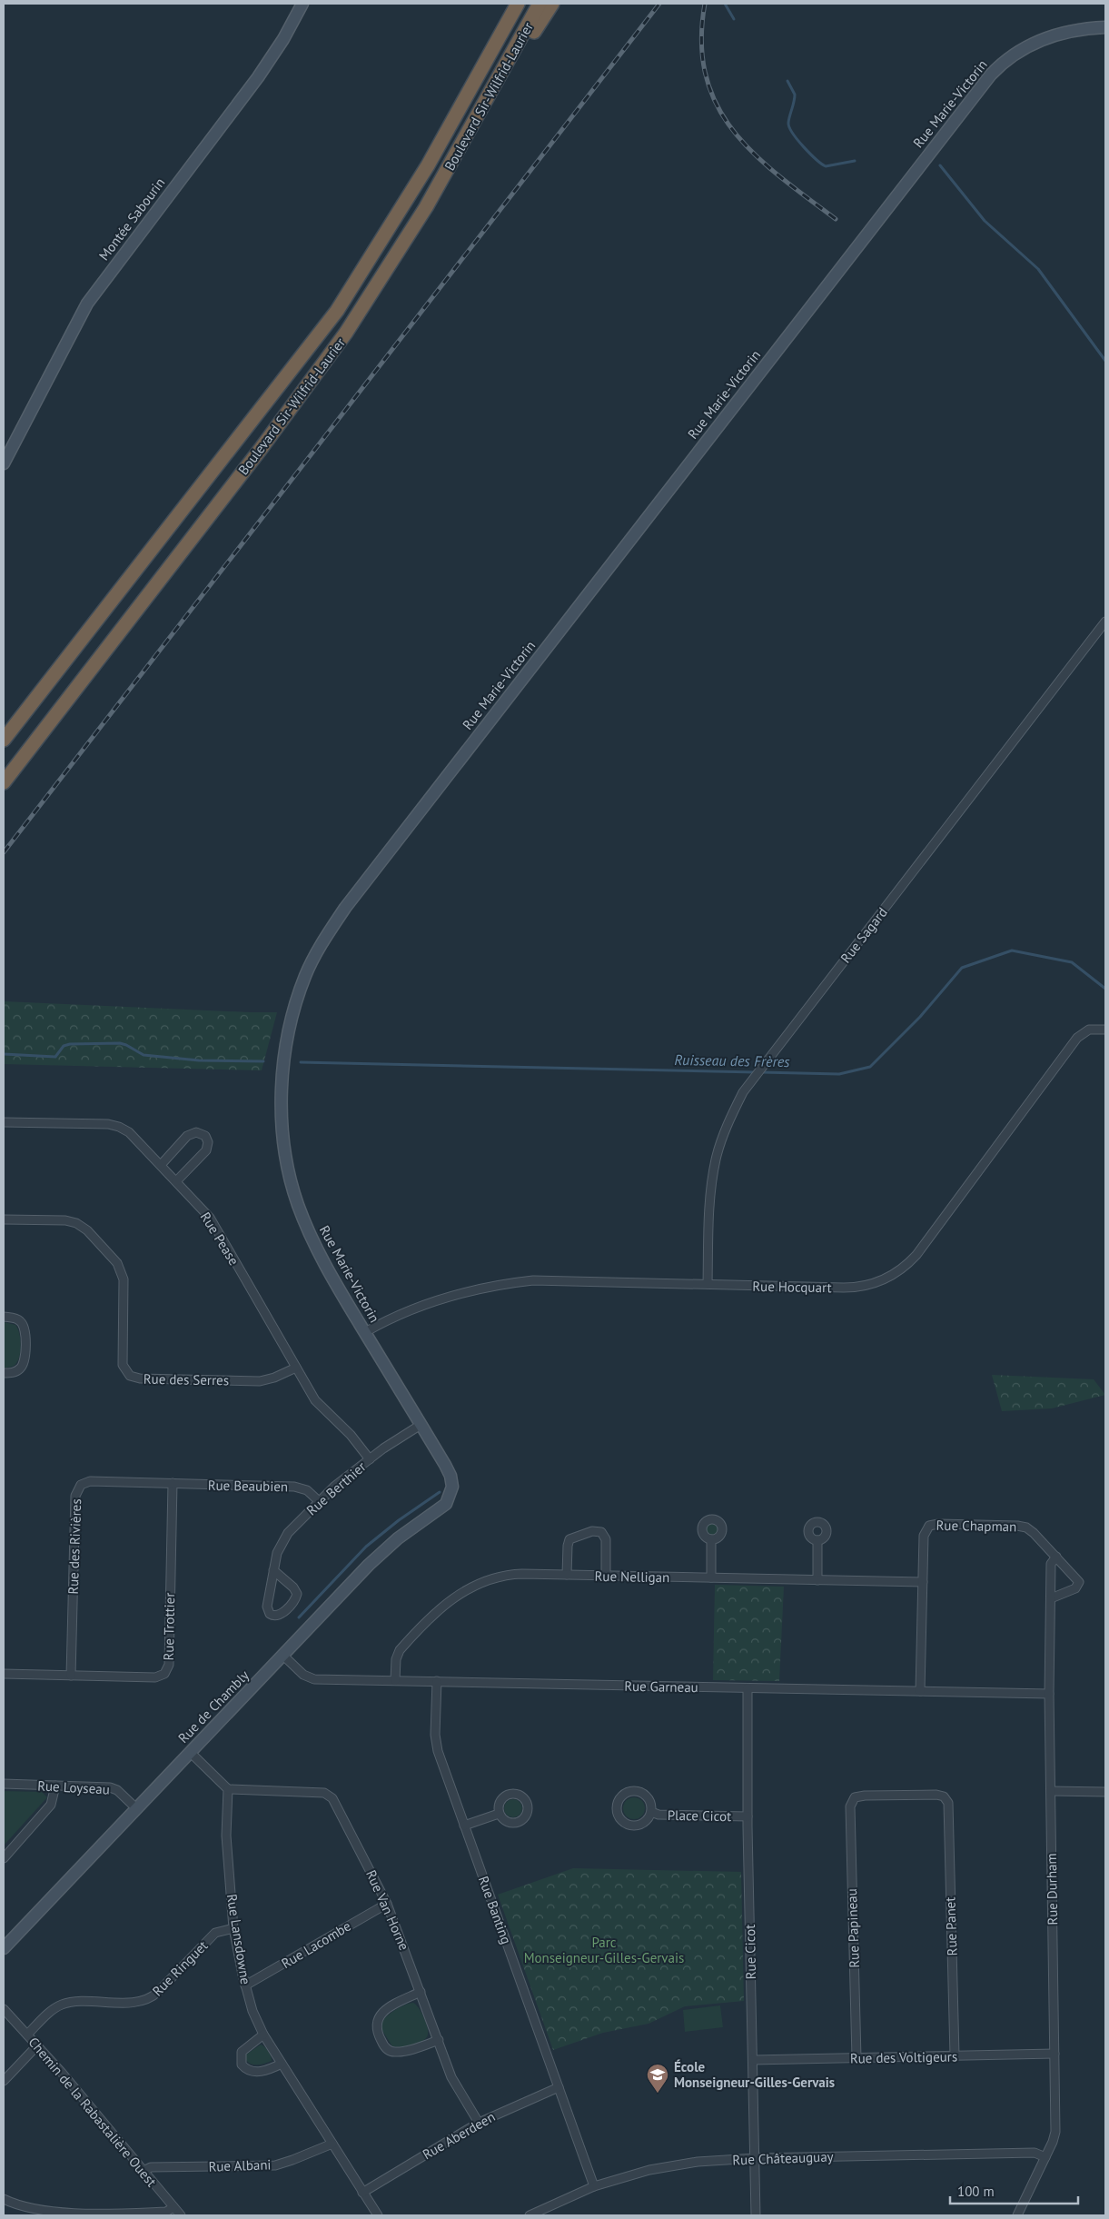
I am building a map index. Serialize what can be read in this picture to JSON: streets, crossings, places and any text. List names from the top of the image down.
{
  "streets": {
    "highway": ["Boulevard Sir-Wilfrid-Laurier"],
    "street": [
      "Rue Marie-Victorin",
      "Montée Sabourin",
      "Rue Sagard",
      "Rue Pease",
      "Rue Hocquart",
      "Rue des Serres",
      "Rue Beaubien",
      "Rue Berthier",
      "Rue Chapman",
      "Rue des Rivières",
      "Rue Nelligan",
      "Rue Trottier",
      "Rue Garneau",
      "Rue de Chambly",
      "Rue Loyseau",
      "Place Cicot",
      "Rue Durham",
      "Rue Van Horne",
      "Rue Banting",
      "Rue Panet",
      "Rue Papineau",
      "Rue Lansdowne",
      "Rue Lacombe",
      "Rue Cicot",
      "Rue Ringuet",
      "Rue des Voltigeurs",
      "Chemin de la Rabastalière Ouest",
      "Rue Aberdeen",
      "Rue Châteauguay",
      "Rue Albani"
    ]
  },
  "crossings": [
    ["Rue Marie-Victorin", "Rue Hocquart"],
    ["Rue Marie-Victorin", "Rue Berthier"],
    ["Rue Marie-Victorin", "Rue de Chambly"],
    ["Rue Sagard", "Rue Hocquart"],
    ["Rue Pease", "Rue des Serres"],
    ["Rue Pease", "Rue Berthier"],
    ["Rue Beaubien", "Rue Berthier"],
    ["Rue Beaubien", "Rue des Rivières"],
    ["Rue Beaubien", "Rue Trottier"],
    ["Rue Chapman", "Rue Nelligan"],
    ["Rue Chapman", "Rue Garneau"],
    ["Rue Chapman", "Rue Durham"],
    ["Rue des Rivières", "Rue Trottier"],
    ["Rue Nelligan", "Rue Garneau"],
    ["Rue Garneau", "Rue de Chambly"],
    ["Rue Garneau", "Rue Durham"],
    ["Rue Garneau", "Rue Banting"],
    ["Rue Garneau", "Rue Cicot"],
    ["Rue de Chambly", "Rue Loyseau"],
    ["Place Cicot", "Rue Cicot"],
    ["Rue Durham", "Rue des Voltigeurs"],
    ["Rue Durham", "Rue Châteauguay"],
    ["Rue Van Horne", "Rue Lansdowne"],
    ["Rue Van Horne", "Rue Lacombe"],
    ["Rue Van Horne", "Rue Aberdeen"],
    ["Rue Banting", "Rue Aberdeen"],
    ["Rue Banting", "Rue Châteauguay"],
    ["Rue Panet", "Rue Papineau"],
    ["Rue Panet", "Rue des Voltigeurs"],
    ["Rue Papineau", "Rue des Voltigeurs"],
    ["Rue Lansdowne", "Rue Lacombe"],
    ["Rue Lansdowne", "Rue Ringuet"],
    ["Rue Lansdowne", "Rue Aberdeen"],
    ["Rue Lansdowne", "Rue Albani"],
    ["Rue Cicot", "Rue des Voltigeurs"],
    ["Rue Cicot", "Rue Châteauguay"],
    ["Rue Ringuet", "Chemin de la Rabastalière Ouest"],
    ["Chemin de la Rabastalière Ouest", "Rue Albani"]
  ],
  "water": ["Ruisseau des Frères"],
  "parks": ["Parc Monseigneur-Gilles-Gervais"],
  "places": {
    "school or university": ["École Monseigneur-Gilles-Gervais"]
  },
  "scale_bar": "100 m"
}
